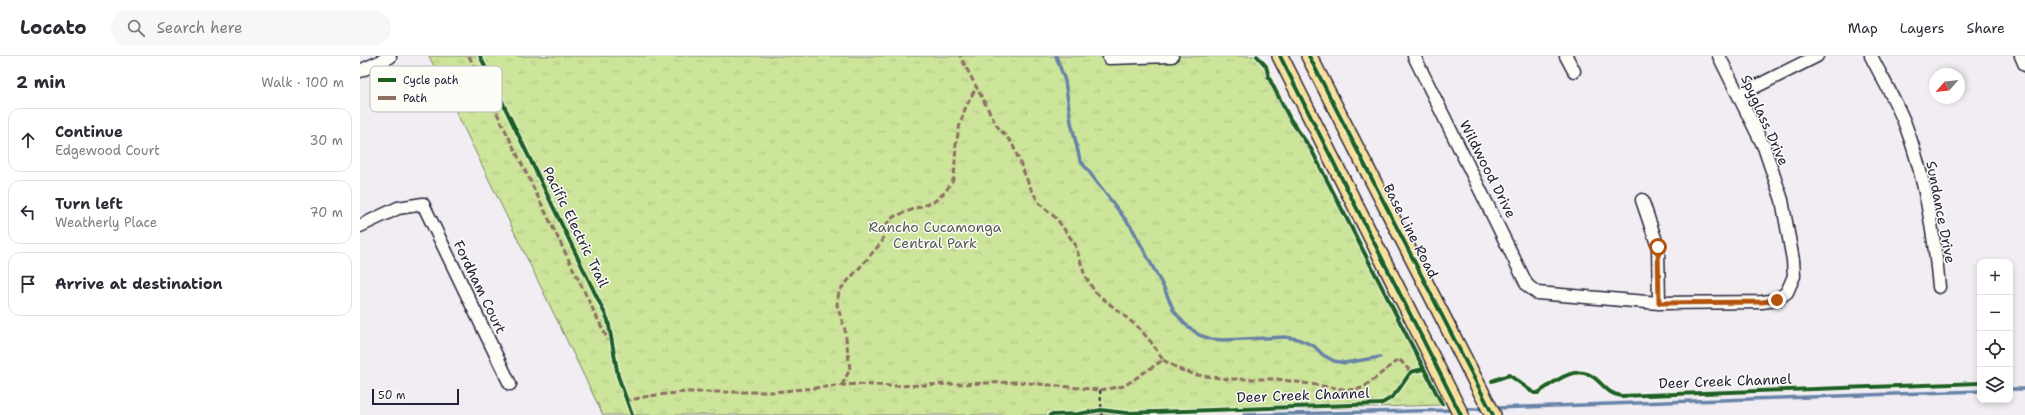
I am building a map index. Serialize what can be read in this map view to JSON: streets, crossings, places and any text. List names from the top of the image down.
{
  "streets": {
    "main road": ["Base Line Road"],
    "street": [
      "Spyglass Drive",
      "Wildwood Drive",
      "Sundance Drive",
      "Fordham Court"
    ],
    "cycle path": ["Pacific Electric Trail", "Deer Creek Channel"]
  },
  "crossings": [
    ["Spyglass Drive", "Wildwood Drive"]
  ],
  "parks": ["Rancho Cucamonga Central Park"],
  "legend": ["Cycle path", "Path"],
  "scale_bar": "50 m",
  "north": "bottom left",
  "page": {
    "header": "Locato",
    "search": "Search here",
    "nav": ["Map", "Layers", "Share"],
    "heading": ["2 min", "Walk · 100 m"],
    "list": [
      ["Continue", "Edgewood Court", "30 m"],
      ["Turn left", "Weatherly Place", "70 m"],
      "Arrive at destination"
    ],
    "map_buttons": ["+", "−"],
    "scale": "50 m"
  }
}
